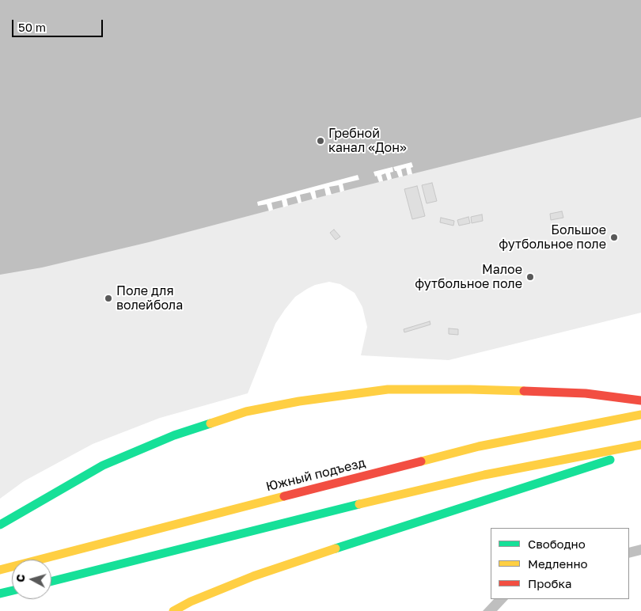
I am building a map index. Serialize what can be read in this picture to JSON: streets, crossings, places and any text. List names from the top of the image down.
{
  "streets": {
    "main road": ["Южный подъезд"]
  },
  "places": [
    "Гребной канал «Дон»",
    "Большое футбольное поле",
    "Малое футбольное поле",
    "Поле для волейбола"
  ],
  "legend": ["Свободно", "Медленно", "Пробка"],
  "scale_bar": "50 m",
  "north": "left"
}
